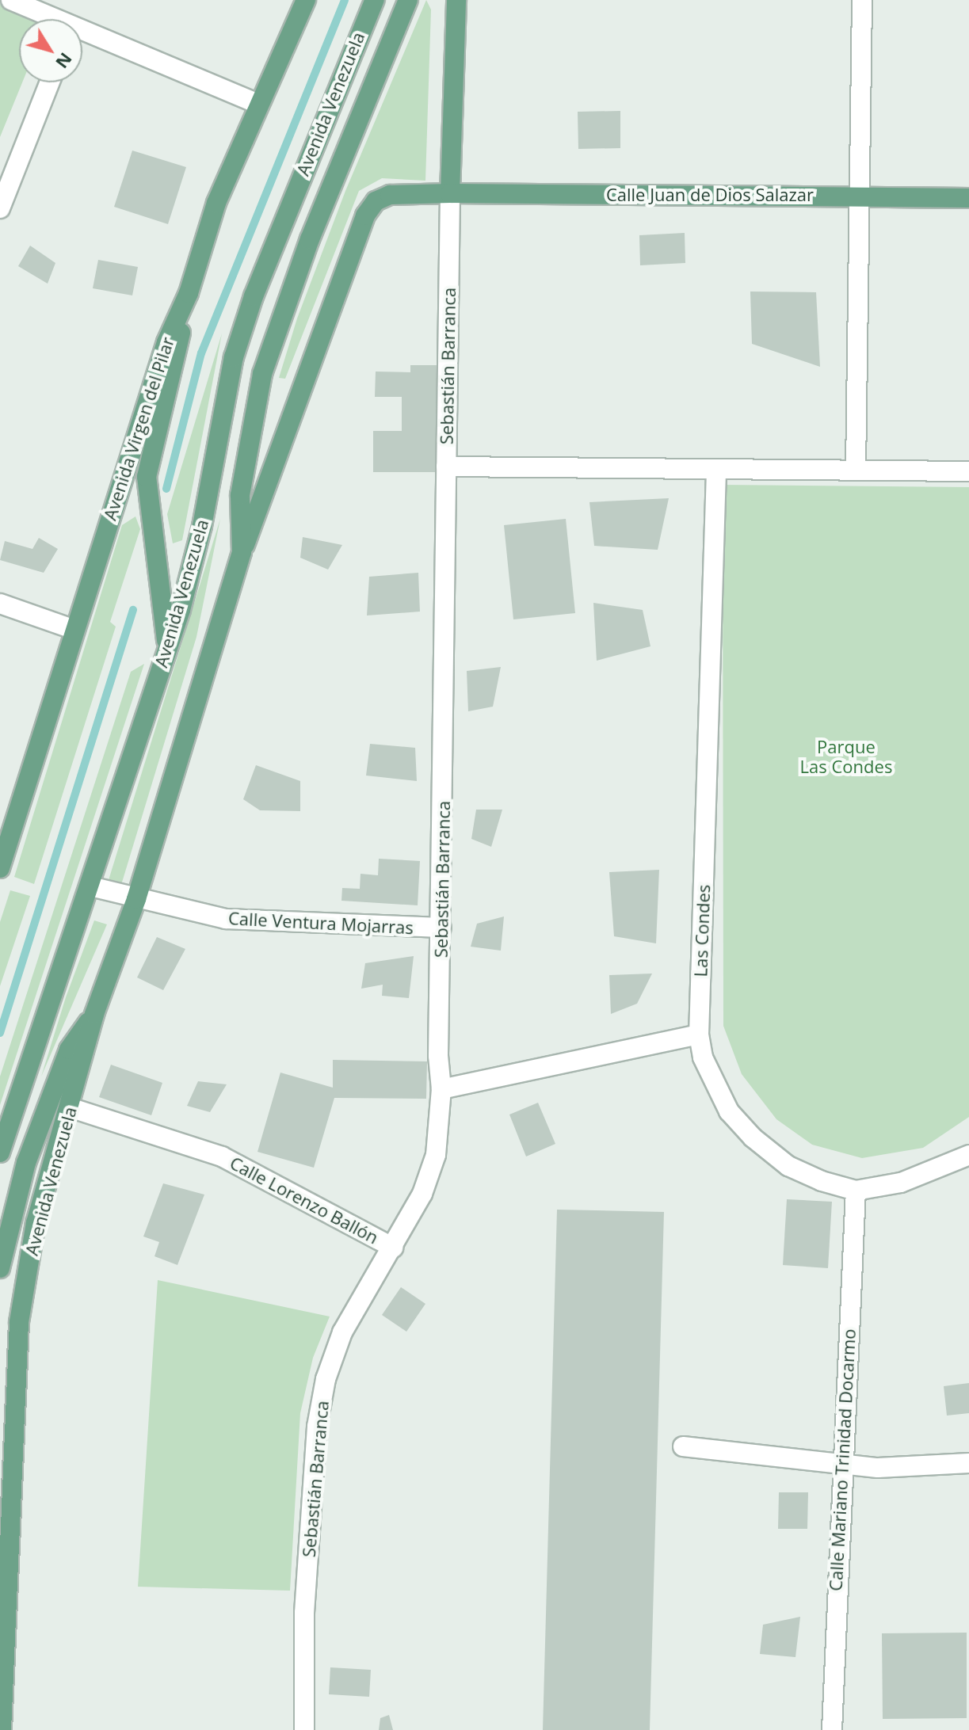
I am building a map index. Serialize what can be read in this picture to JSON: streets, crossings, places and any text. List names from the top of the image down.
{
  "streets": {
    "main road": [
      "Avenida Venezuela",
      "Calle Juan de Dios Salazar",
      "Sebastián Barranca",
      "Avenida Virgen del Pilar"
    ],
    "street": [
      "Calle Ventura Mojarras",
      "Las Condes",
      "Calle Lorenzo Ballón",
      "Calle Mariano Trinidad Docarmo"
    ]
  },
  "crossings": [
    ["Avenida Venezuela", "Calle Juan de Dios Salazar"],
    ["Avenida Venezuela", "Calle Ventura Mojarras"],
    ["Avenida Venezuela", "Calle Lorenzo Ballón"],
    ["Calle Juan de Dios Salazar", "Sebastián Barranca"],
    ["Sebastián Barranca", "Calle Ventura Mojarras"],
    ["Sebastián Barranca", "Calle Lorenzo Ballón"],
    ["Las Condes", "Calle Mariano Trinidad Docarmo"]
  ],
  "parks": ["Parque Las Condes"],
  "north": "bottom right"
}
